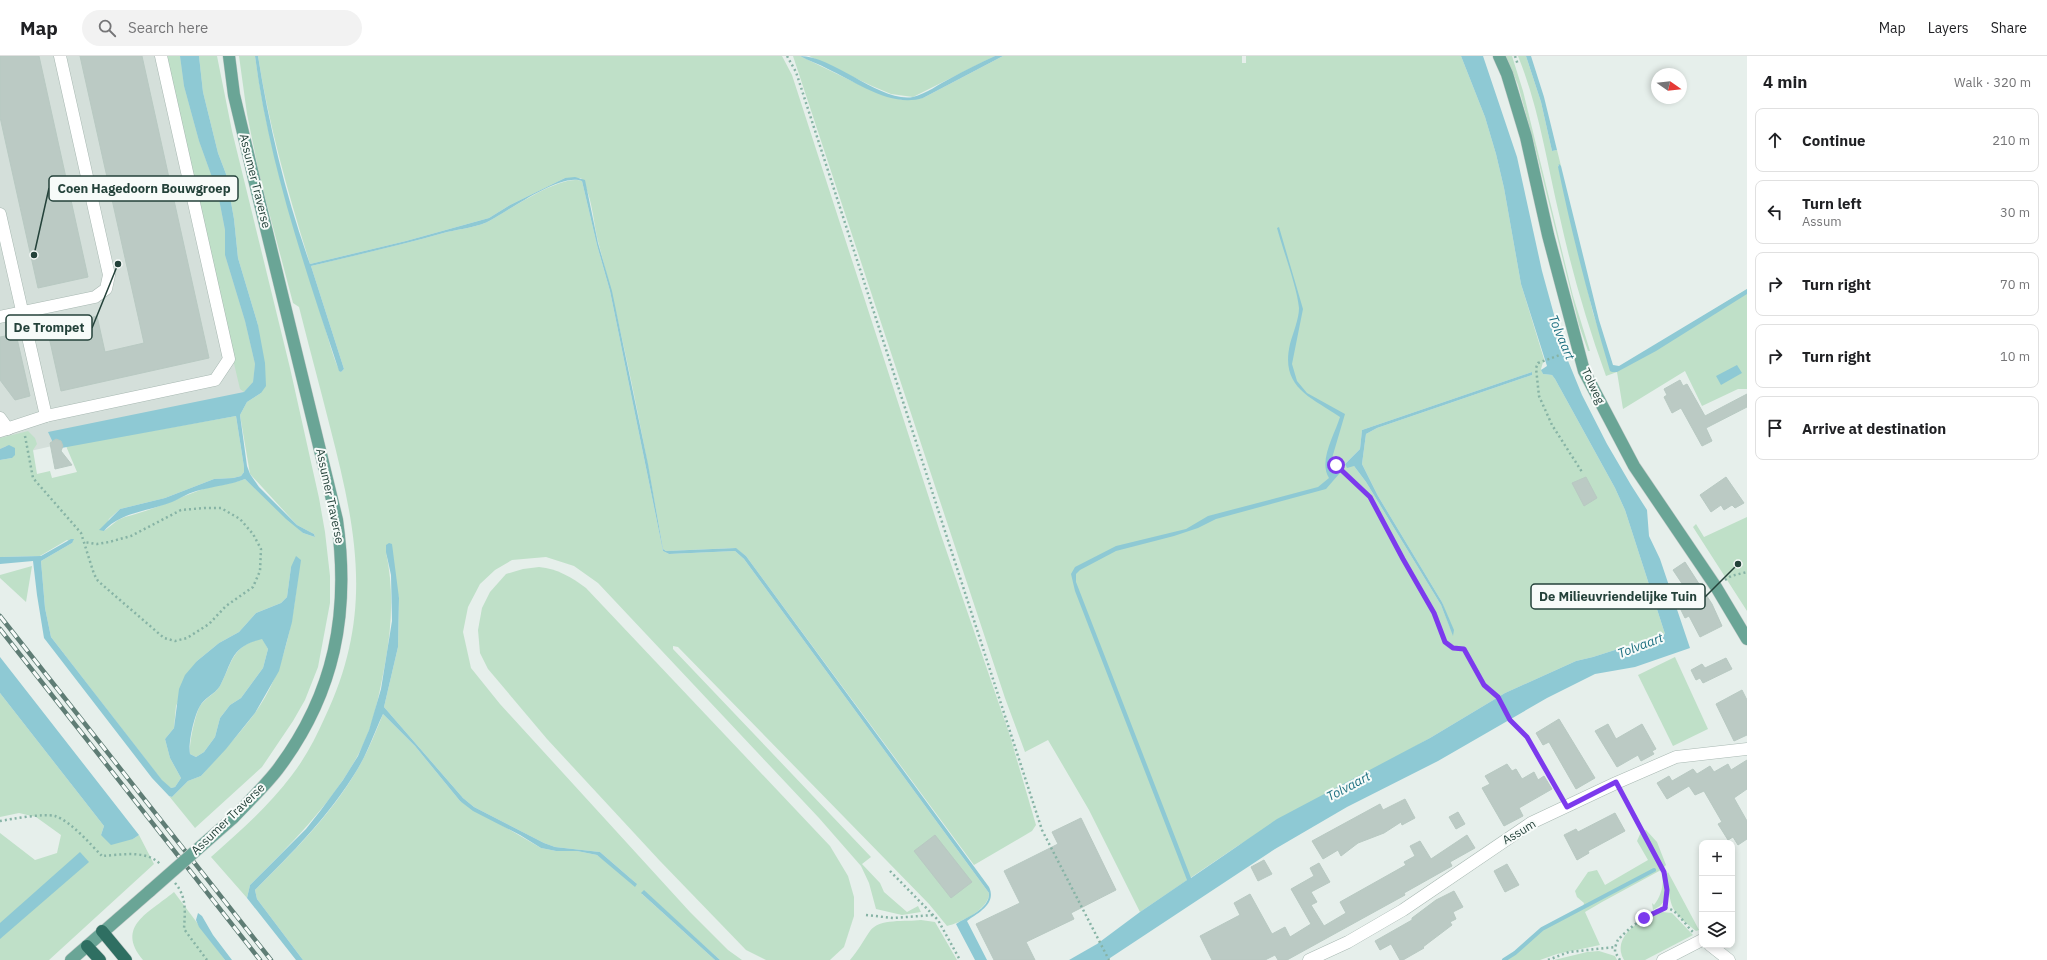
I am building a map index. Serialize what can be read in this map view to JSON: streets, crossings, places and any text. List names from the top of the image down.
{
  "streets": {
    "main road": ["Assumer Traverse", "Tolweg"],
    "street": ["Assum"]
  },
  "water": ["Tolvaart"],
  "places": ["Coen Hagedoorn Bouwgroep", "De Trompet", "De Milieuvriendelijke Tuin"],
  "north": "right",
  "page": {
    "header": "Map",
    "search": "Search here",
    "nav": ["Map", "Layers", "Share"],
    "heading": ["4 min", "Walk · 320 m"],
    "list": [
      ["Continue", "210 m"],
      ["Turn left", "Assum", "30 m"],
      ["Turn right", "70 m"],
      ["Turn right", "10 m"],
      "Arrive at destination"
    ],
    "map_buttons": ["+", "−"]
  }
}
